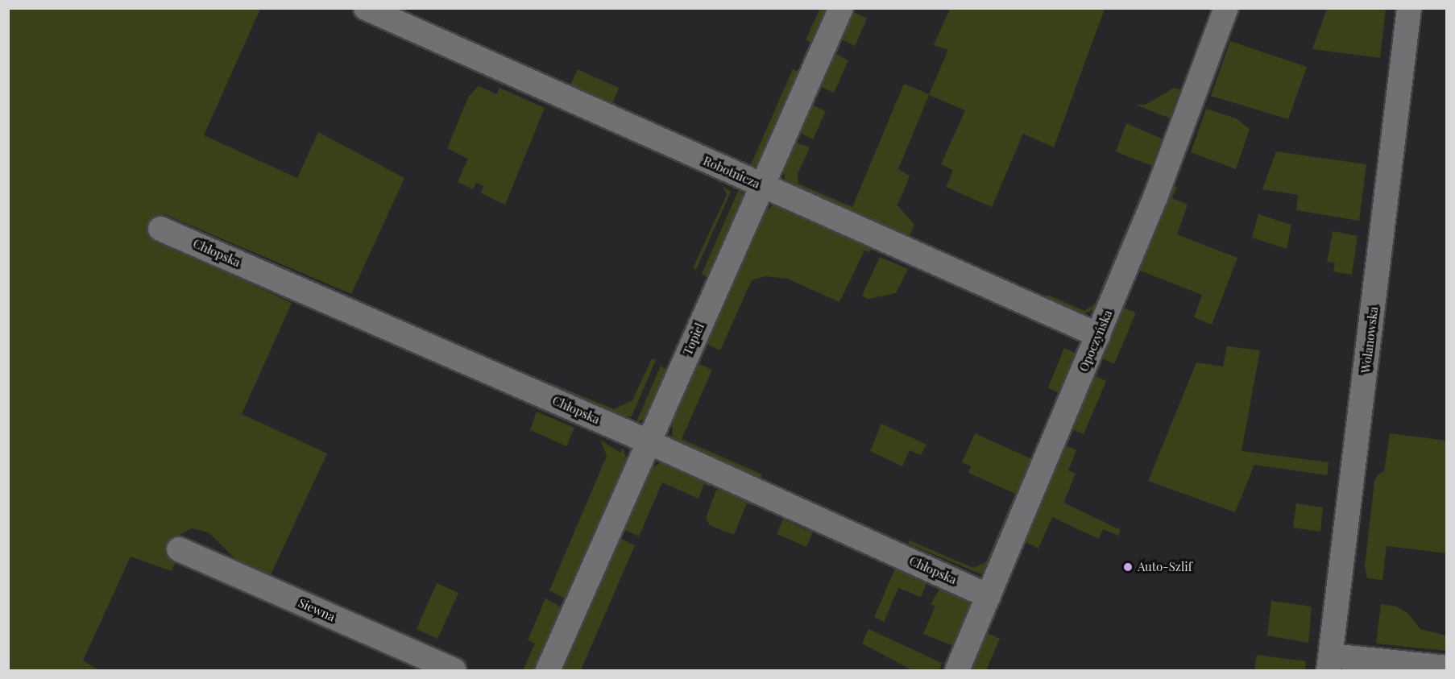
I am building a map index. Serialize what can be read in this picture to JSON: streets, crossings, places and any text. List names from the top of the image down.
{
  "streets": {
    "street": [
      "Robotnicza",
      "Chłopska",
      "Topiel",
      "Wolanowska",
      "Opoczyńska",
      "Siewna"
    ]
  },
  "crossings": [
    ["Robotnicza", "Topiel"],
    ["Robotnicza", "Opoczyńska"],
    ["Chłopska", "Topiel"],
    ["Chłopska", "Opoczyńska"]
  ],
  "places": ["Auto-Szlif"]
}
